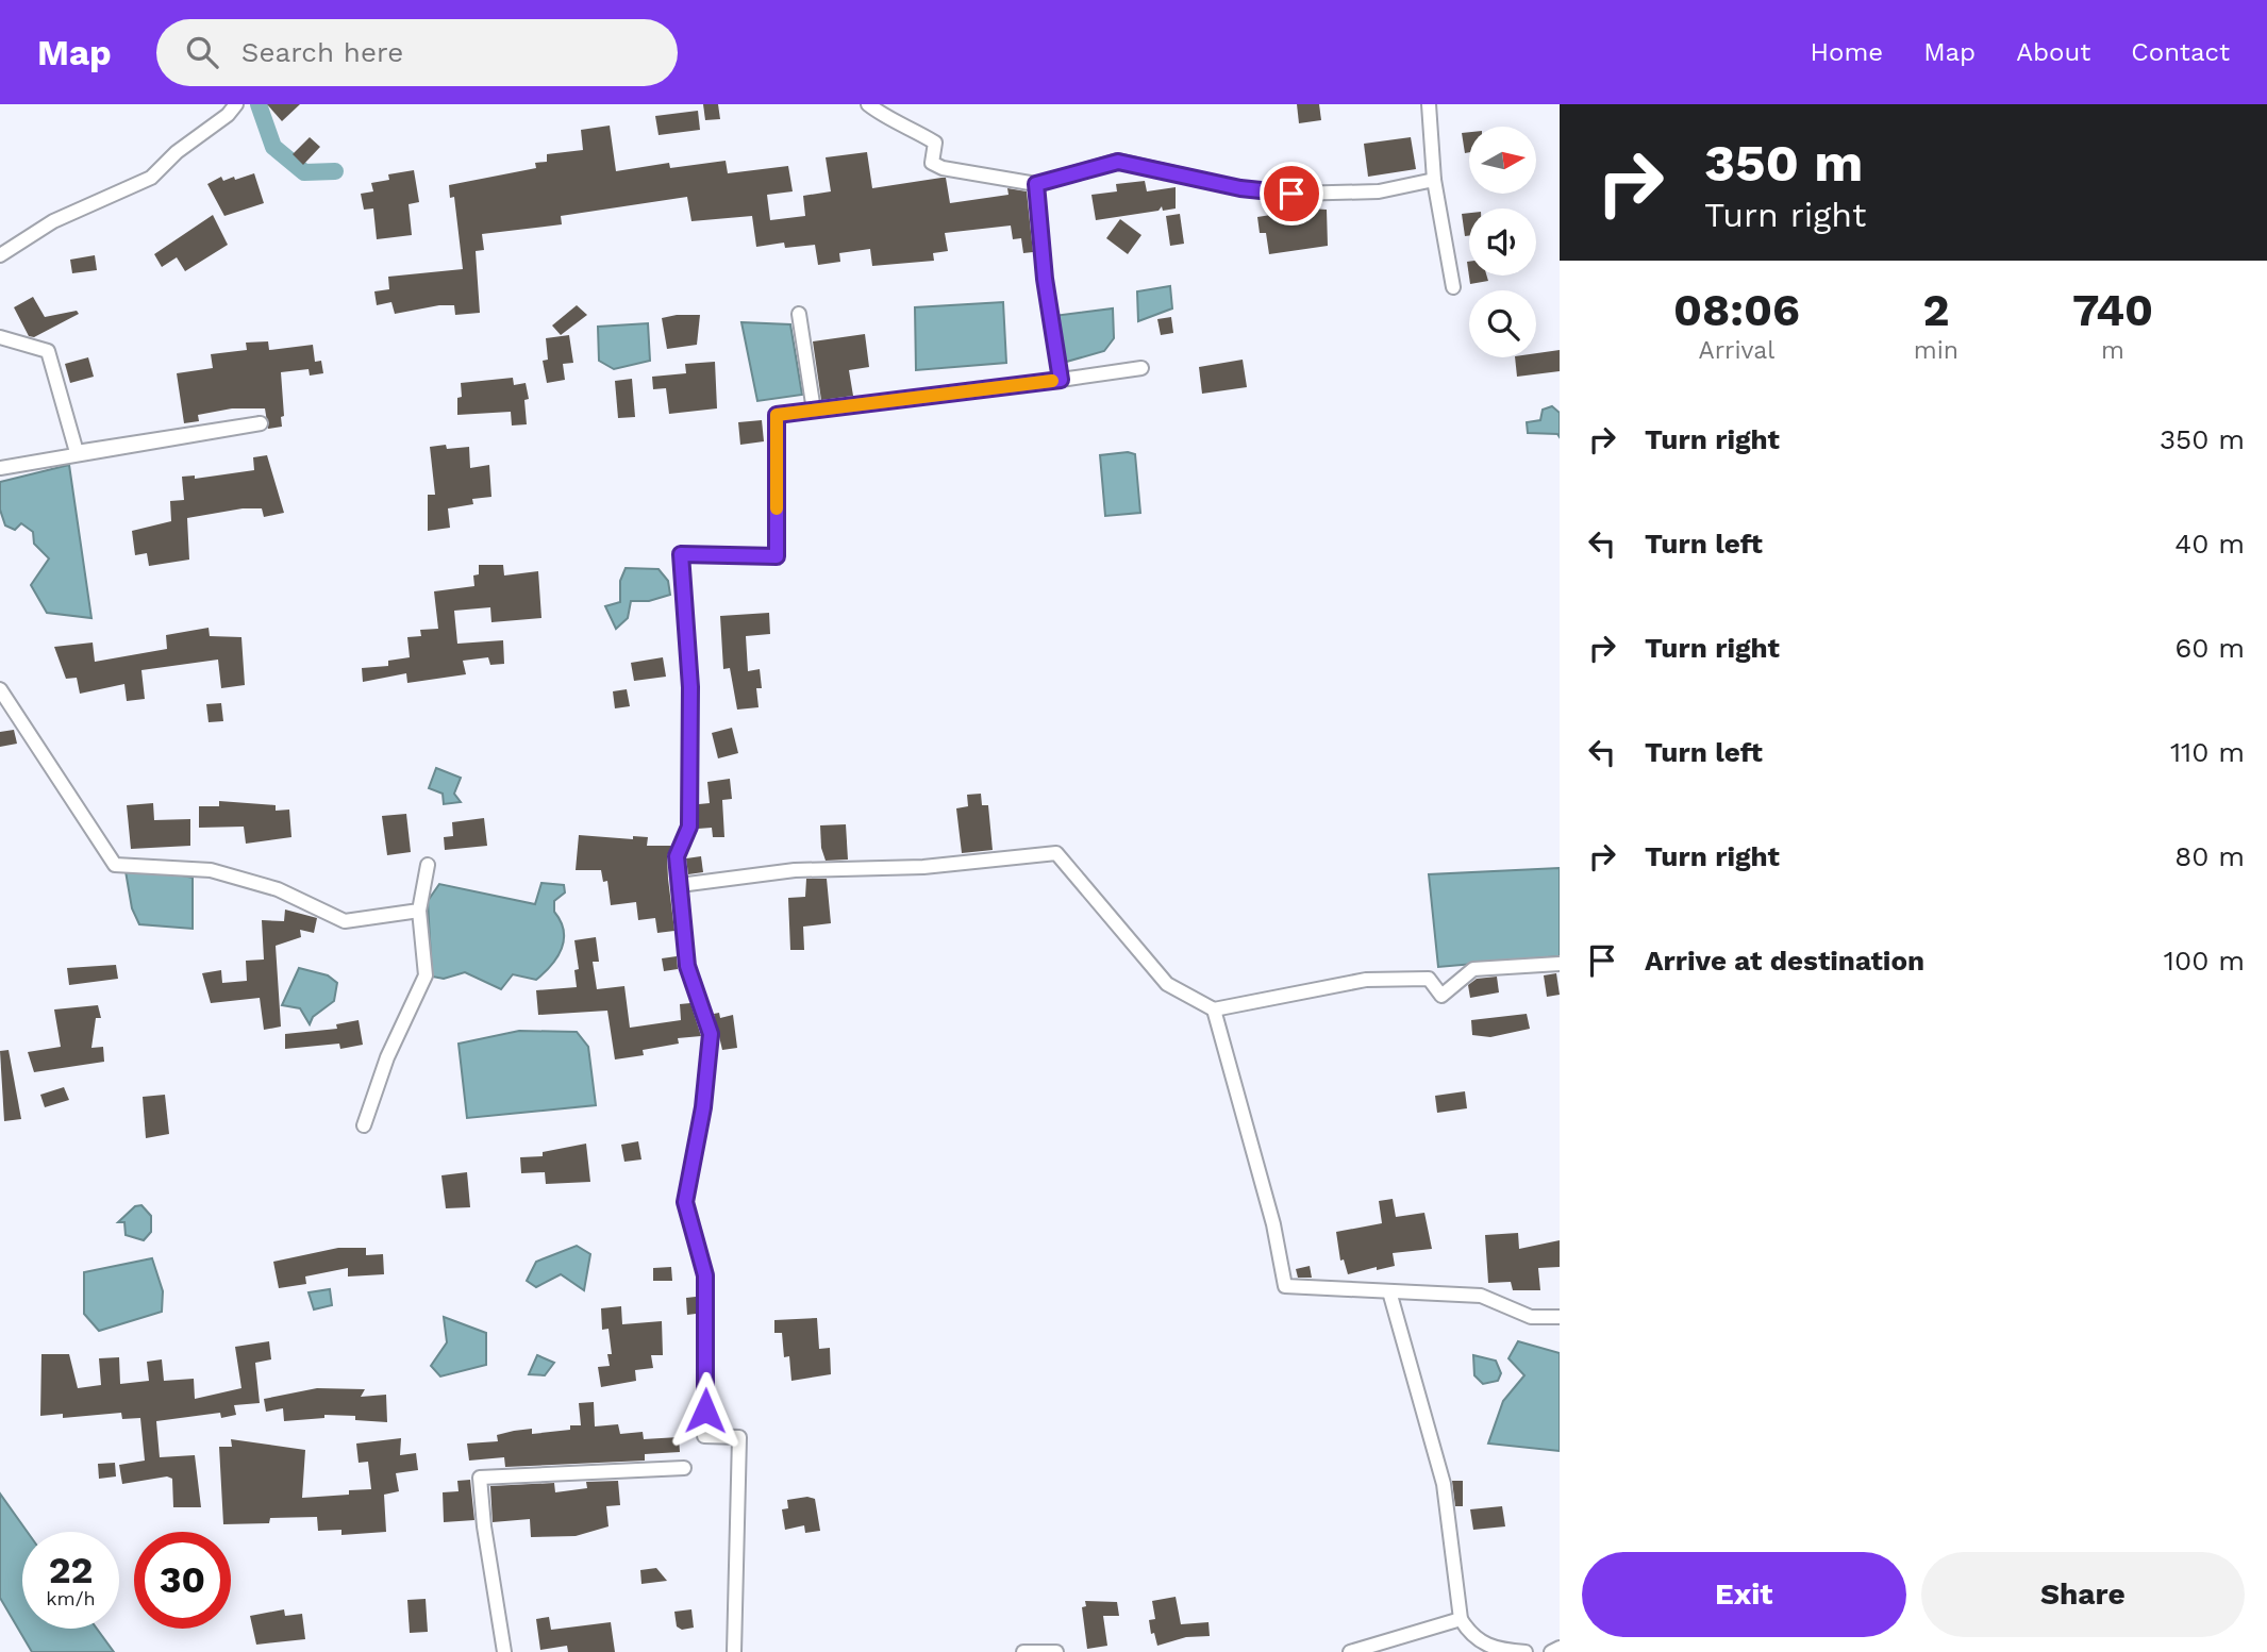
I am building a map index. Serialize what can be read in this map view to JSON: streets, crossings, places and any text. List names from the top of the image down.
{
  "north": "right",
  "page": {
    "header": "Map",
    "search": "Search here",
    "nav": [
      "Home",
      "Map",
      "About",
      "Contact"
    ],
    "turn": ["350 m", "Turn right"],
    "eta": [
      "08:06",
      "Arrival",
      "2",
      "min",
      "740",
      "m"
    ],
    "list": [
      {
        "name": "Turn right",
        "value": "350 m"
      },
      {
        "name": "Turn left",
        "value": "40 m"
      },
      {
        "name": "Turn right",
        "value": "60 m"
      },
      {
        "name": "Turn left",
        "value": "110 m"
      },
      {
        "name": "Turn right",
        "value": "80 m"
      },
      {
        "name": "Arrive at destination",
        "value": "100 m"
      }
    ],
    "speed": "22 km/h",
    "limit": "30",
    "buttons": ["Exit", "Share"]
  }
}
